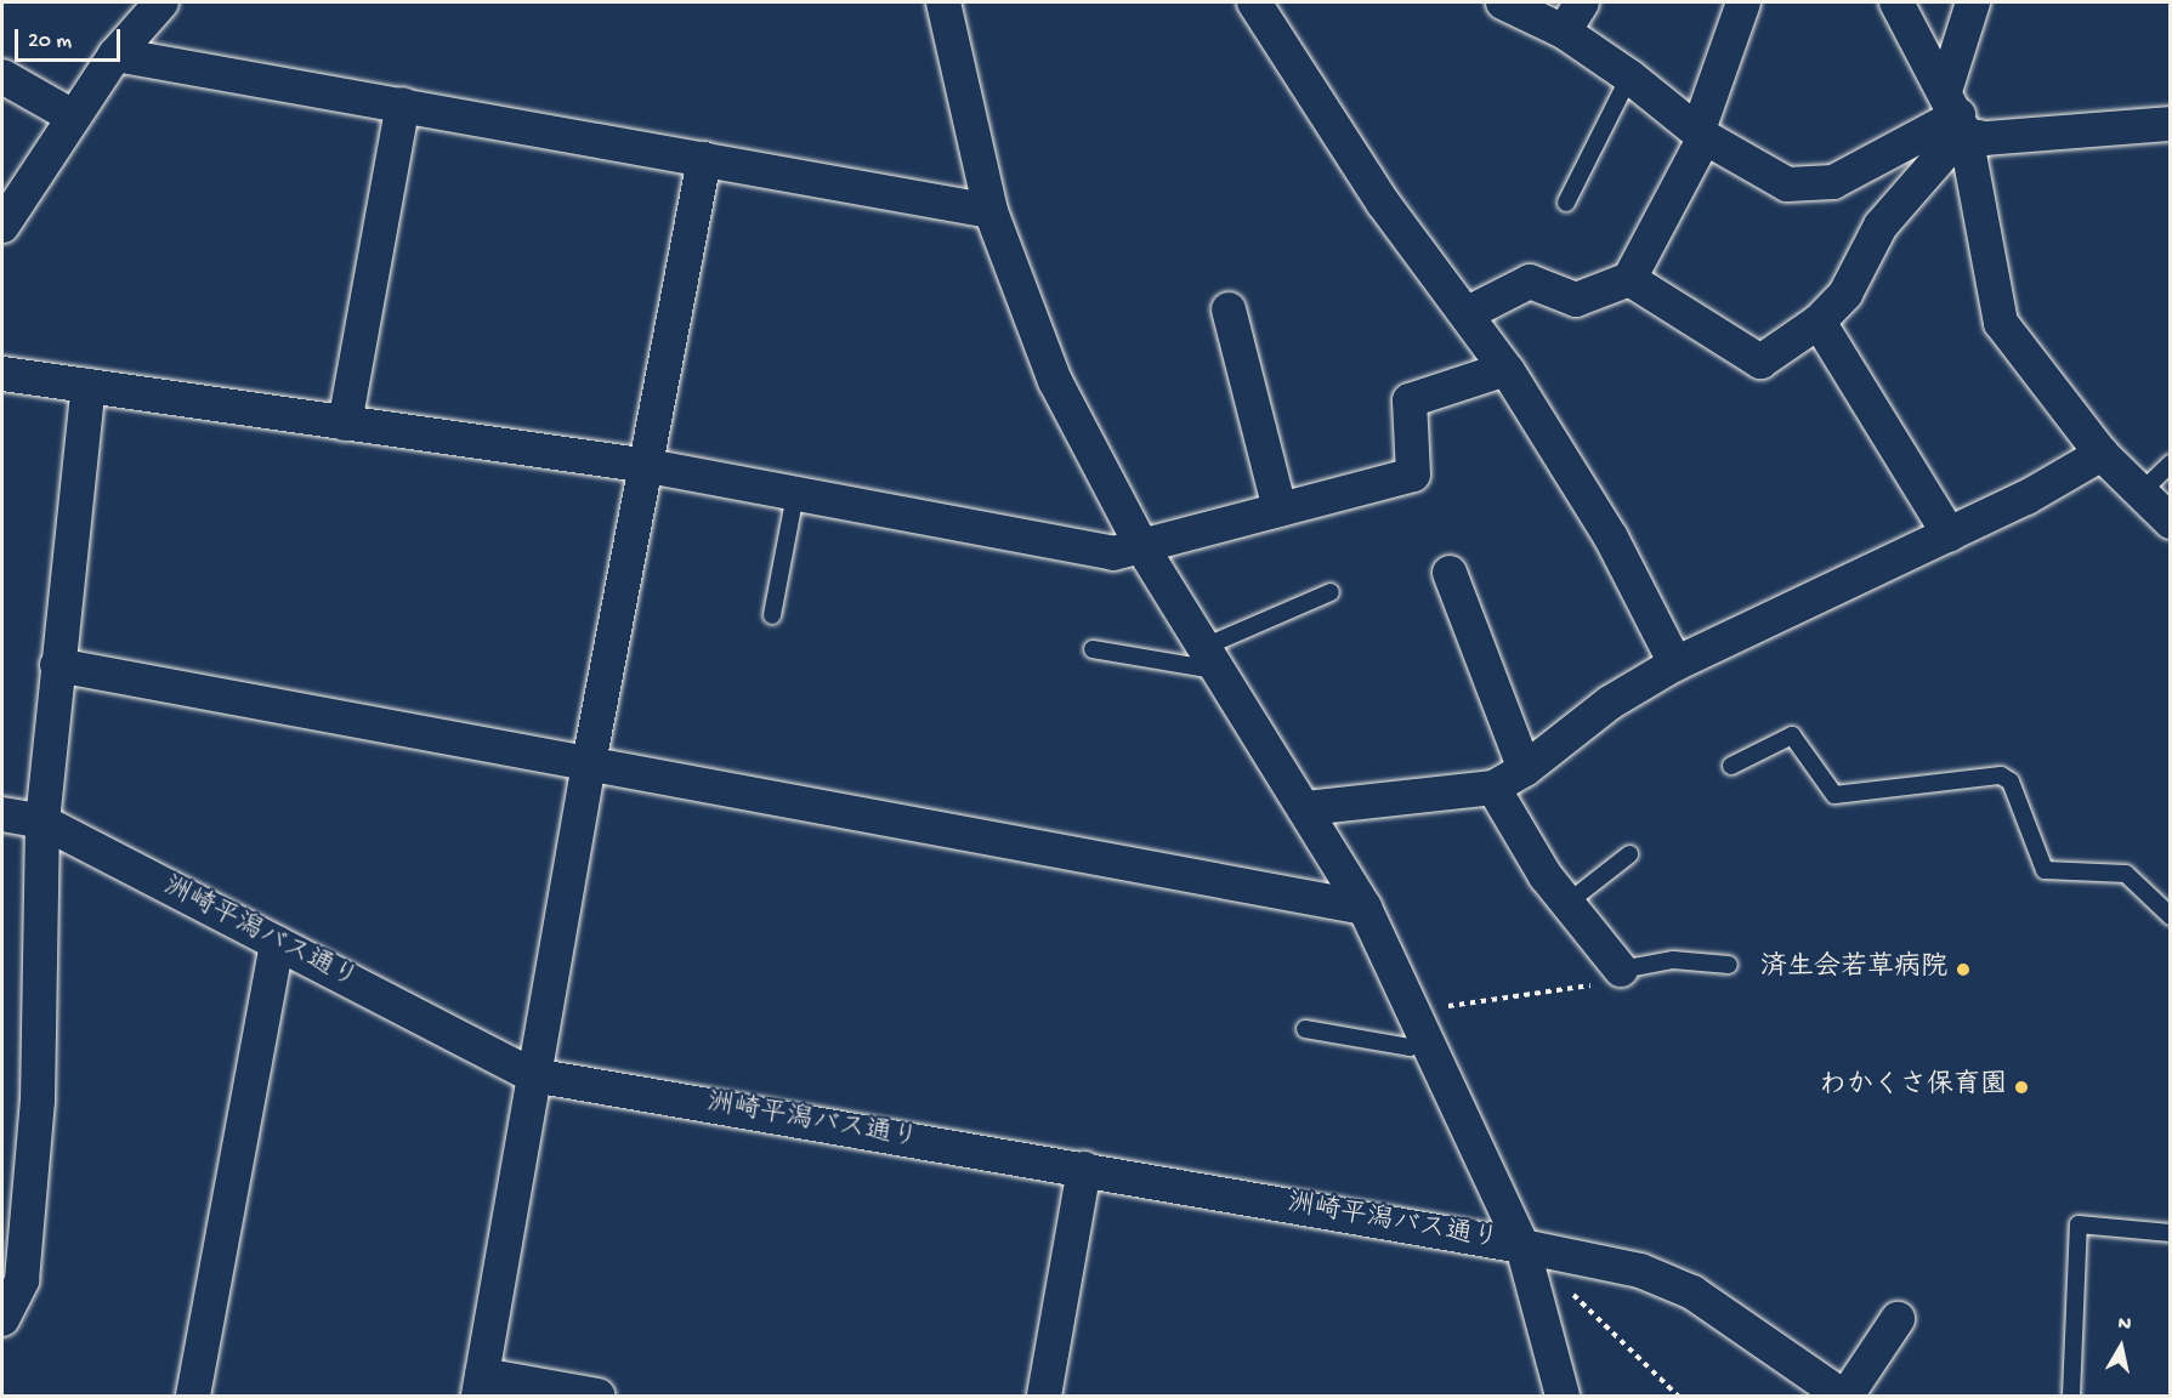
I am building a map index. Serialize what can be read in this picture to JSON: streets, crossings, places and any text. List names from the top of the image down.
{
  "streets": {
    "street": ["洲崎平潟バス通り"]
  },
  "places": ["済生会若草病院", "わかくさ保育園"],
  "scale_bar": "20 m",
  "north": "top"
}
